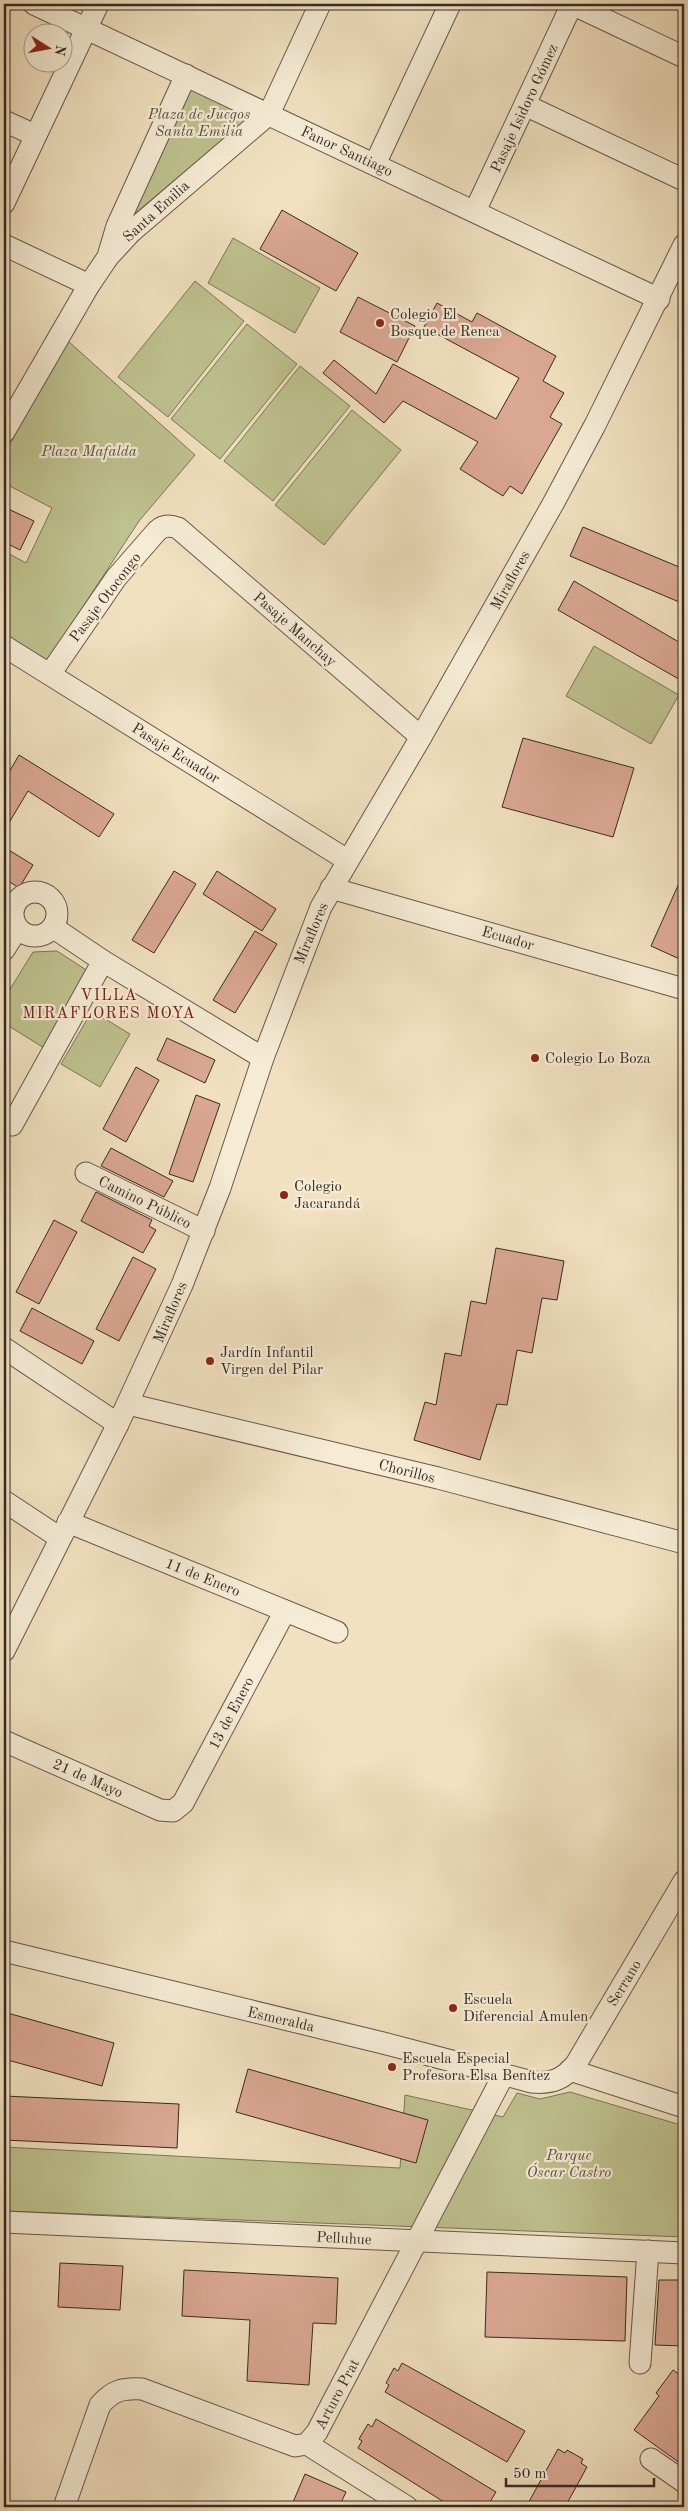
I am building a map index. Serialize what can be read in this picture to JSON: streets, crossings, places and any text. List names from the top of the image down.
{
  "streets": {
    "street": [
      "Pasaje Isidoro Gómez",
      "Fanor Santiago",
      "Santa Emilia",
      "Miraflores",
      "Pasaje Otocongo",
      "Pasaje Manchay",
      "Pasaje Ecuador",
      "Ecuador",
      "Camino Público",
      "Chorillos",
      "11 de Enero",
      "13 de Enero",
      "21 de Mayo",
      "Serrano",
      "Esmeralda",
      "Pelluhue",
      "Arturo Prat"
    ]
  },
  "crossings": [
    ["Pasaje Isidoro Gómez", "Fanor Santiago"],
    ["Fanor Santiago", "Santa Emilia"],
    ["Fanor Santiago", "Miraflores"],
    ["Miraflores", "Pasaje Manchay"],
    ["Miraflores", "Pasaje Ecuador"],
    ["Miraflores", "Ecuador"],
    ["Miraflores", "Camino Público"],
    ["Miraflores", "Chorillos"],
    ["Miraflores", "11 de Enero"],
    ["Pasaje Otocongo", "Pasaje Manchay"],
    ["Pasaje Otocongo", "Pasaje Ecuador"],
    ["11 de Enero", "13 de Enero"],
    ["13 de Enero", "21 de Mayo"],
    ["Serrano", "Esmeralda"],
    ["Esmeralda", "Arturo Prat"],
    ["Pelluhue", "Arturo Prat"]
  ],
  "districts": ["VILLA MIRAFLORES MOYA"],
  "parks": ["Plaza de Juegos Santa Emilia", "Plaza Mafalda", "Parque Óscar Castro"],
  "places": [
    "Colegio El Bosque de Renca",
    "Colegio Lo Boza",
    "Colegio Jacarandá",
    "Jardín Infantil Virgen del Pilar",
    "Escuela Diferencial Amulen",
    "Escuela Especial Profesora Elsa Benítez"
  ],
  "scale_bar": "50 m",
  "north": "right"
}
